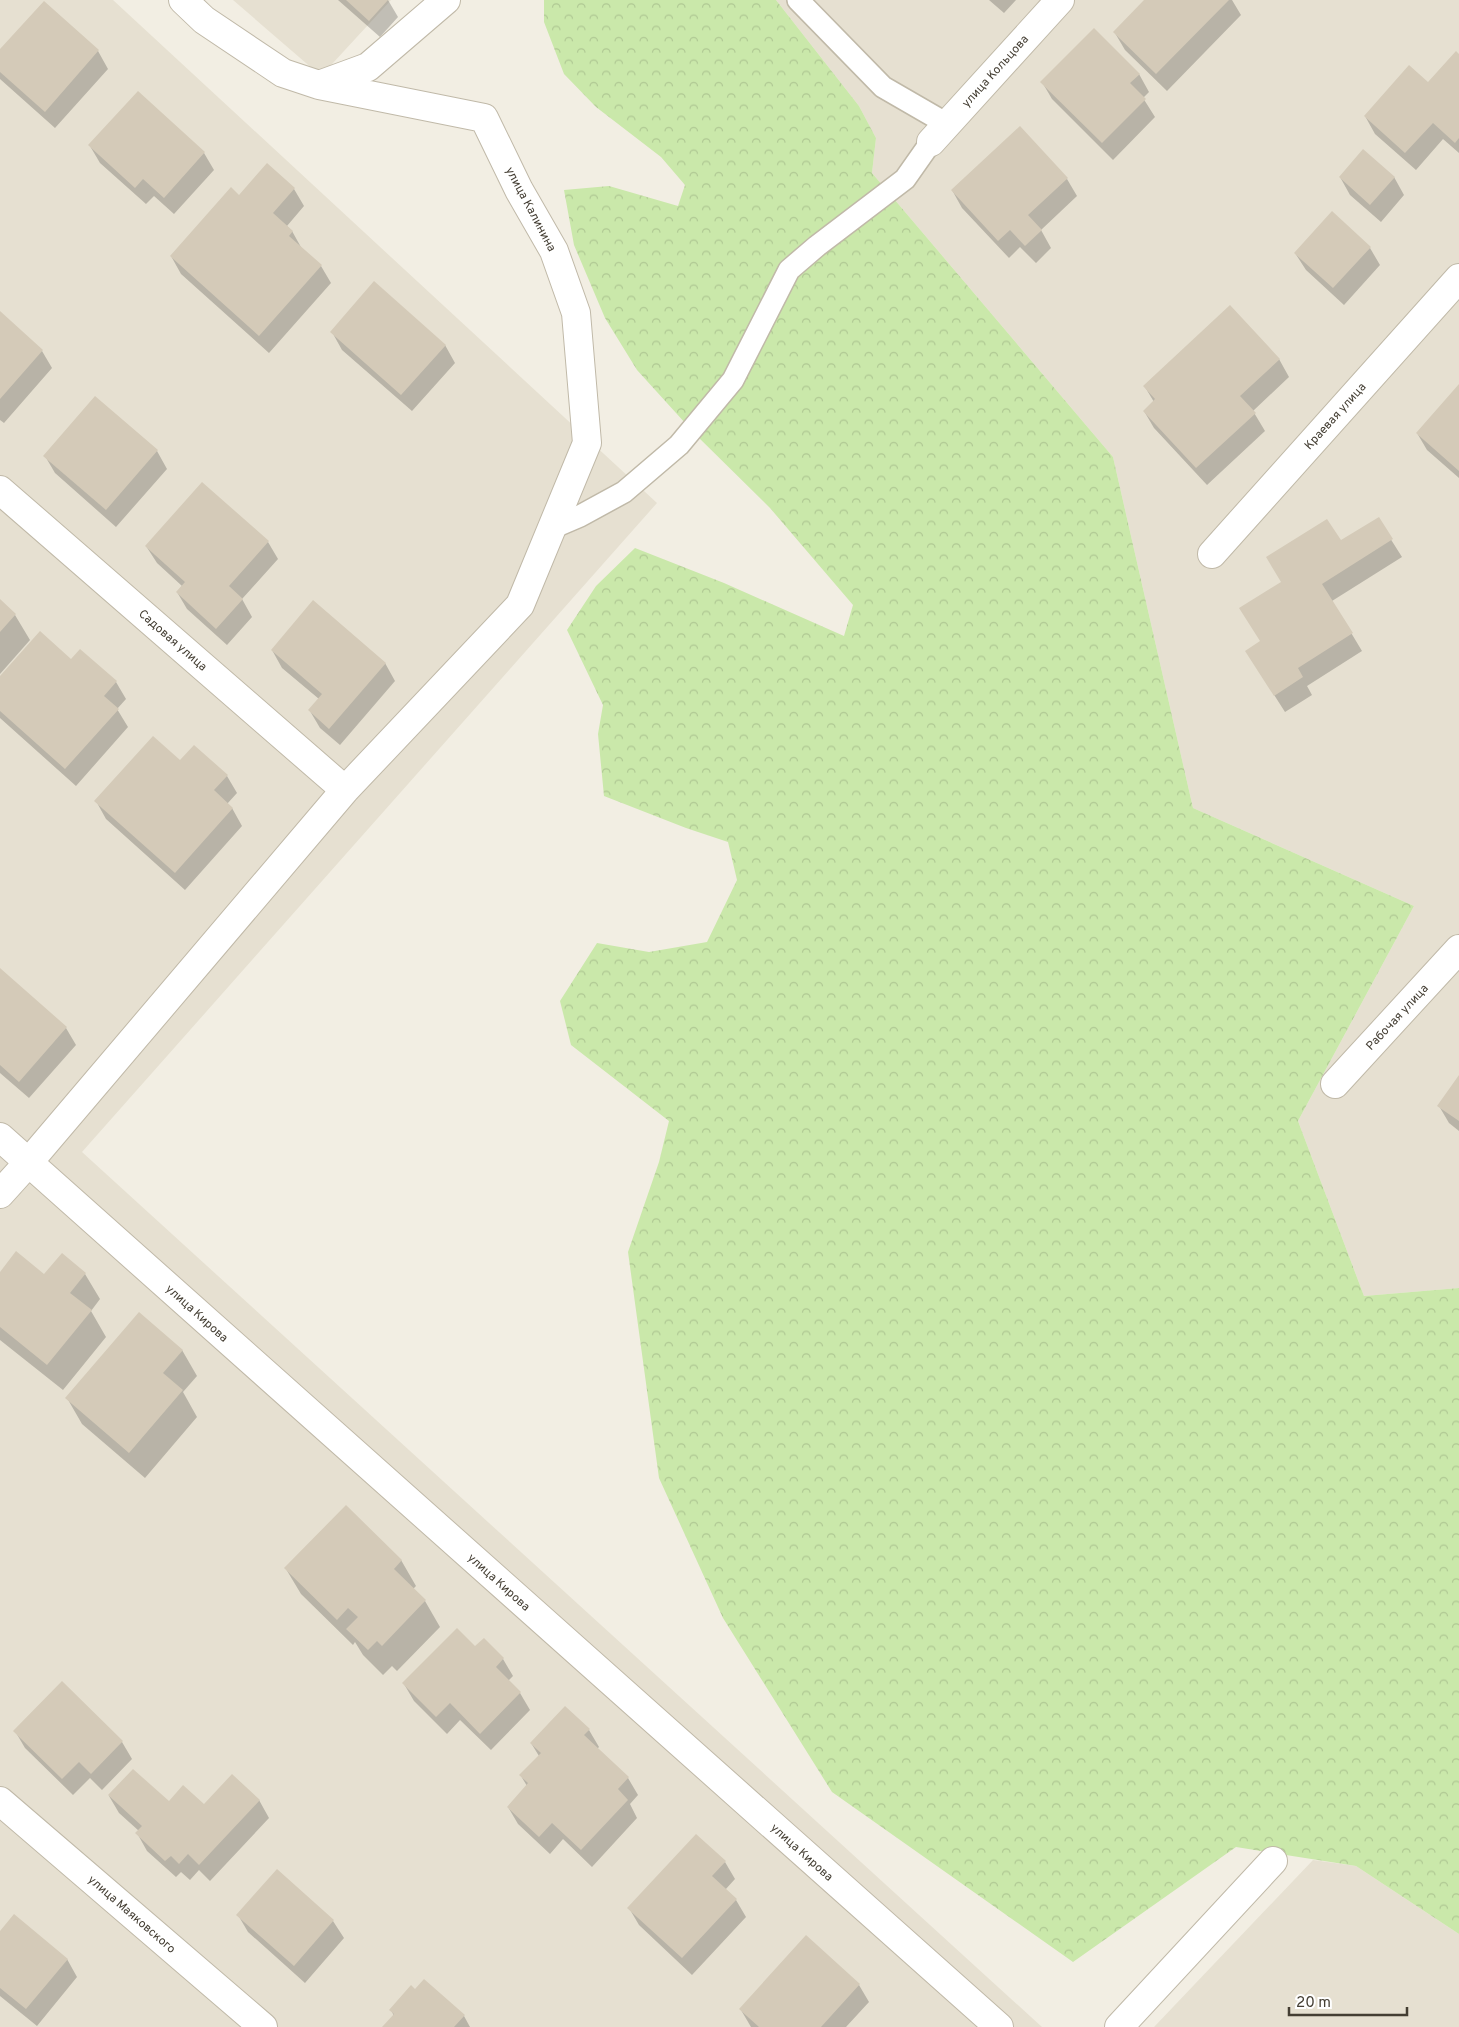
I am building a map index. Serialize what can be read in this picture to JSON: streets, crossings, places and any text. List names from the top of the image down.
{
  "streets": {
    "street": [
      "улица Кольцова",
      "улица Калинина",
      "Краевая улица",
      "Садовая улица",
      "Рабочая улица",
      "улица Кирова",
      "улица Маяковского"
    ]
  },
  "crossings": [
    ["улица Калинина", "Садовая улица"]
  ],
  "scale_bar": "20 m"
}
